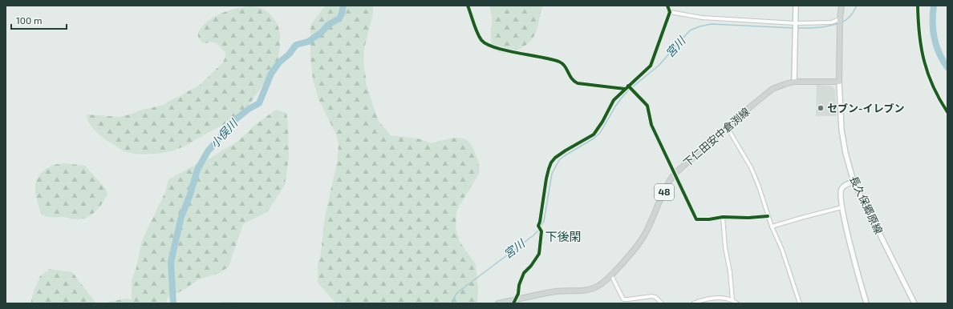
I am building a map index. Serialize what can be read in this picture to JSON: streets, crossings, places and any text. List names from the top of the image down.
{
  "streets": {
    "main road": ["下仁田安中倉渕線", "48", "長久保郷原線"]
  },
  "crossings": [
    ["下仁田安中倉渕線", "長久保郷原線"]
  ],
  "districts": ["下後閑"],
  "water": ["宮川", "小俣川"],
  "places": ["セブン-イレブン"],
  "scale_bar": "100 m"
}
